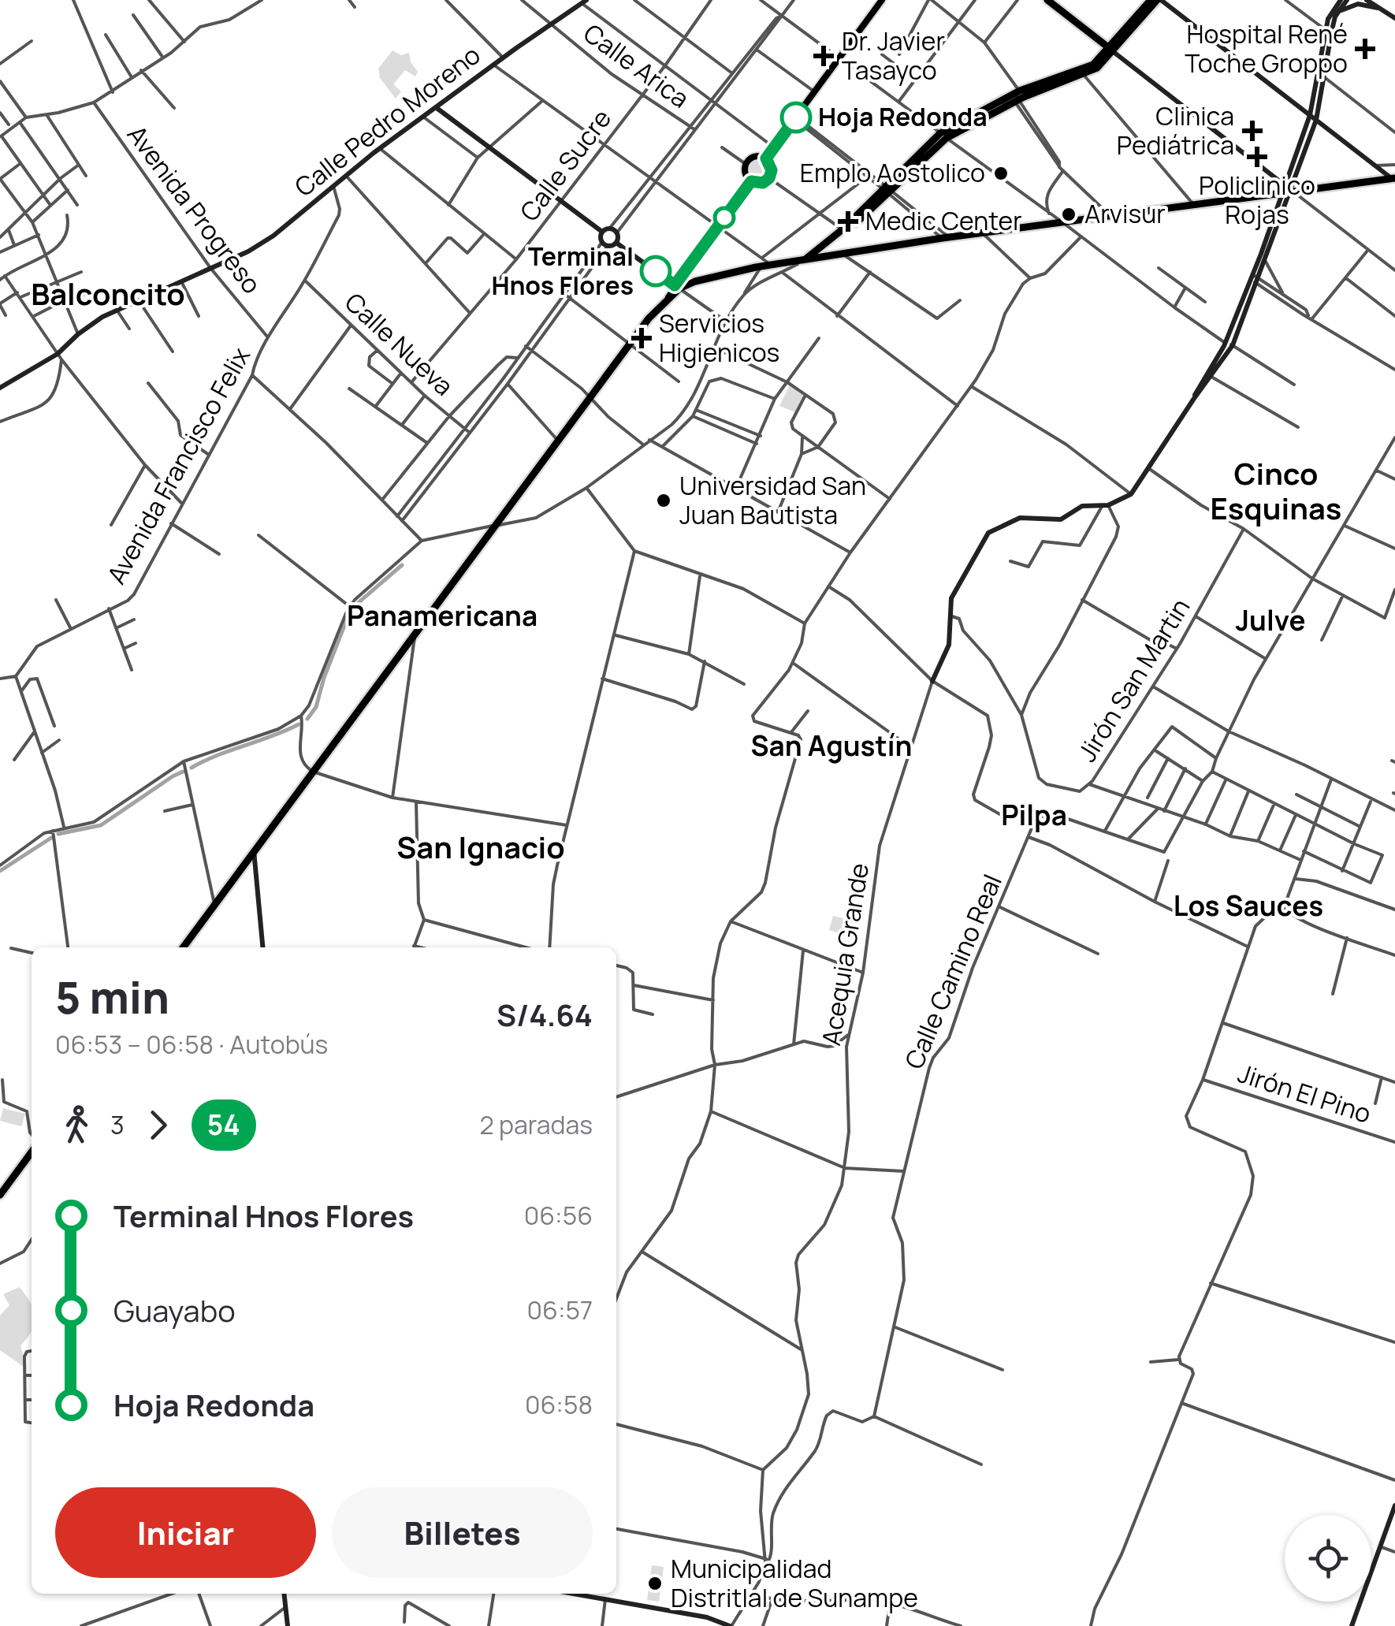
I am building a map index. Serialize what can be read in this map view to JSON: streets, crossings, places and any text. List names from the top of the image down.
{
  "streets": {
    "street": [
      "Calle Arica",
      "Calle Pedro Moreno",
      "Calle Sucre",
      "Avenida Progreso",
      "Calle Nueva",
      "Avenida Francisco Felix",
      "Jirón San Martin",
      "Acequia Grande",
      "Calle Camino Real",
      "Jirón El Pino"
    ]
  },
  "crossings": [
    ["Calle Arica", "Calle Pedro Moreno"],
    ["Calle Arica", "Calle Sucre"],
    ["Calle Pedro Moreno", "Avenida Progreso"],
    ["Calle Pedro Moreno", "Avenida Francisco Felix"],
    ["Calle Sucre", "Calle Nueva"],
    ["Avenida Progreso", "Avenida Francisco Felix"],
    ["Calle Nueva", "Avenida Francisco Felix"]
  ],
  "districts": [
    "Balconcito",
    "Cinco Esquinas",
    "Panamericana",
    "Julve",
    "San Agustín",
    "Pilpa",
    "San Ignacio",
    "Los Sauces"
  ],
  "places": {
    "health": [
      "Hospital René Toche Groppo",
      "Dr. Javier Tasayco",
      "Clinica Pediátrica",
      "Policlinico Rojas",
      "Medic Center",
      "Servicios Higienicos"
    ],
    "other": [
      "Hoja Redonda",
      "Emplo Aostolico",
      "Arvisur",
      "Terminal Hnos Flores",
      "Universidad San Juan Bautista",
      "Municipalidad Distritlal de Sunampe"
    ]
  },
  "lines": ["bus line 54"],
  "page": {
    "heading": ["5 min", "06:53 – 06:58 · Autobús", "S/4.64"],
    "legs": ["3", "54", "2 paradas"],
    "list": [
      {
        "name": "Terminal Hnos Flores",
        "value": "06:56"
      },
      {
        "name": "Guayabo",
        "value": "06:57"
      },
      {
        "name": "Hoja Redonda",
        "value": "06:58"
      }
    ],
    "buttons": ["Iniciar", "Billetes"]
  }
}
